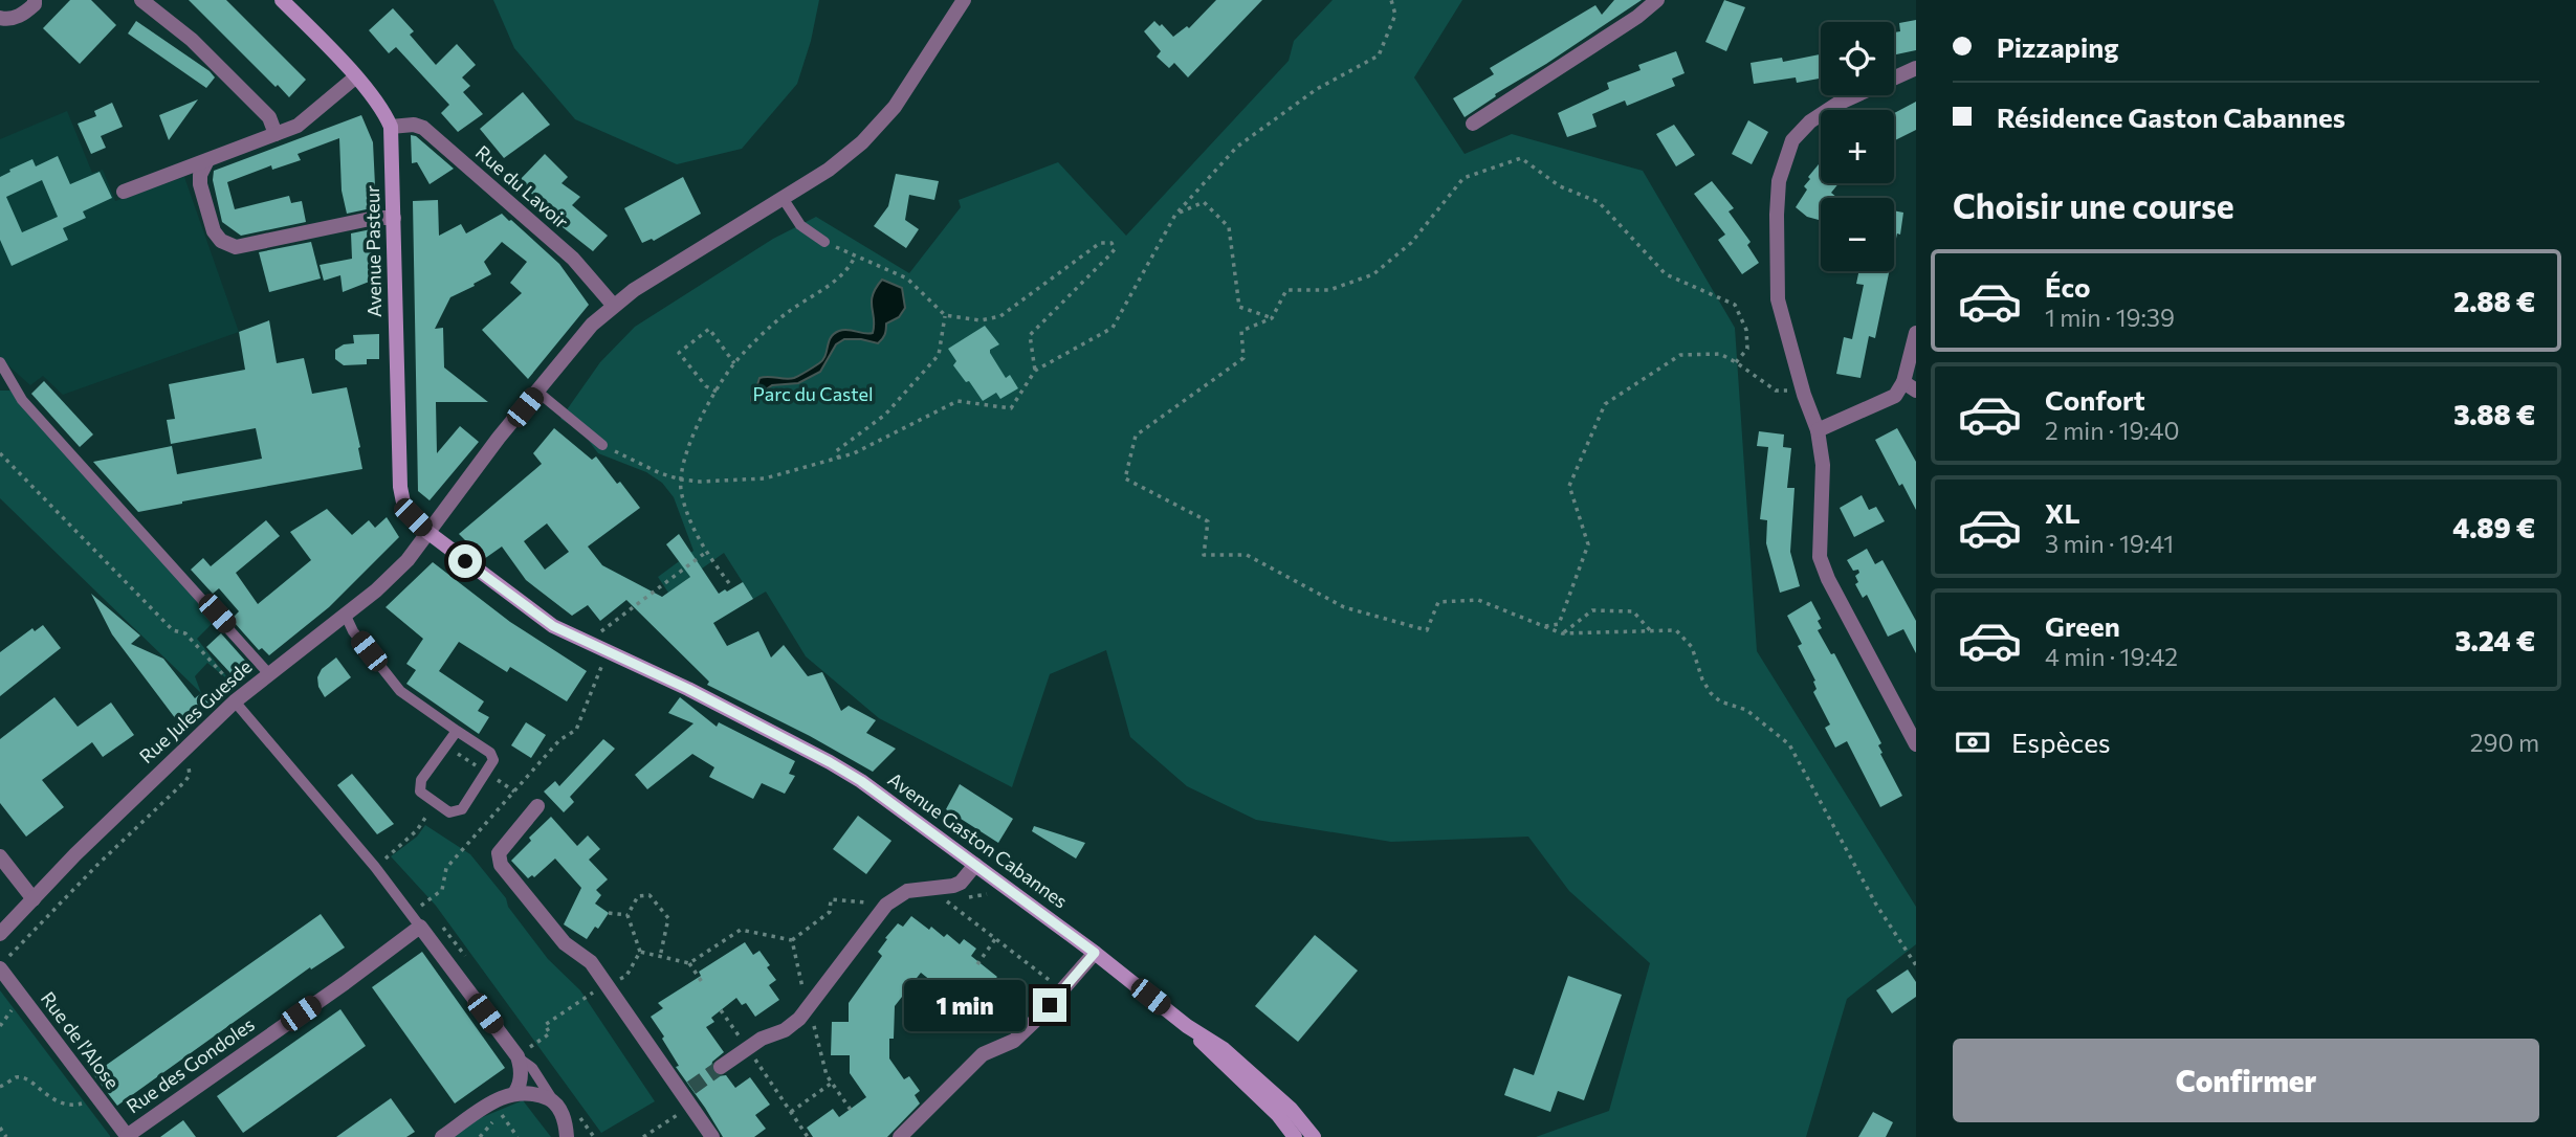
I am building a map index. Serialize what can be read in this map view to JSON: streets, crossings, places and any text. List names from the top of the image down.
{
  "streets": {
    "main road": ["Avenue Pasteur", "Avenue Gaston Cabannes"],
    "street": [
      "Rue du Lavoir",
      "Rue Jules Guesde",
      "Rue de l'Alose",
      "Rue des Gondoles"
    ]
  },
  "crossings": [
    ["Rue du Lavoir", "Avenue Pasteur"],
    ["Rue du Lavoir", "Rue Jules Guesde"],
    ["Avenue Pasteur", "Rue Jules Guesde"],
    ["Avenue Pasteur", "Avenue Gaston Cabannes"],
    ["Rue Jules Guesde", "Avenue Gaston Cabannes"],
    ["Rue de l'Alose", "Rue des Gondoles"]
  ],
  "parks": ["Parc du Castel"],
  "page": {
    "banner": ["Pizzaping", "Résidence Gaston Cabannes"],
    "map_buttons": ["+", "−"],
    "heading": "Choisir une course",
    "list": [
      {
        "name": "Éco",
        "note": "1 min · 19:39",
        "value": "2.88 €"
      },
      {
        "name": "Confort",
        "note": "2 min · 19:40",
        "value": "3.88 €"
      },
      {
        "name": "XL",
        "note": "3 min · 19:41",
        "value": "4.89 €"
      },
      {
        "name": "Green",
        "note": "4 min · 19:42",
        "value": "3.24 €"
      }
    ],
    "pay": ["Espèces", "290 m"],
    "bubble": "1 min",
    "buttons": "Confirmer"
  }
}
